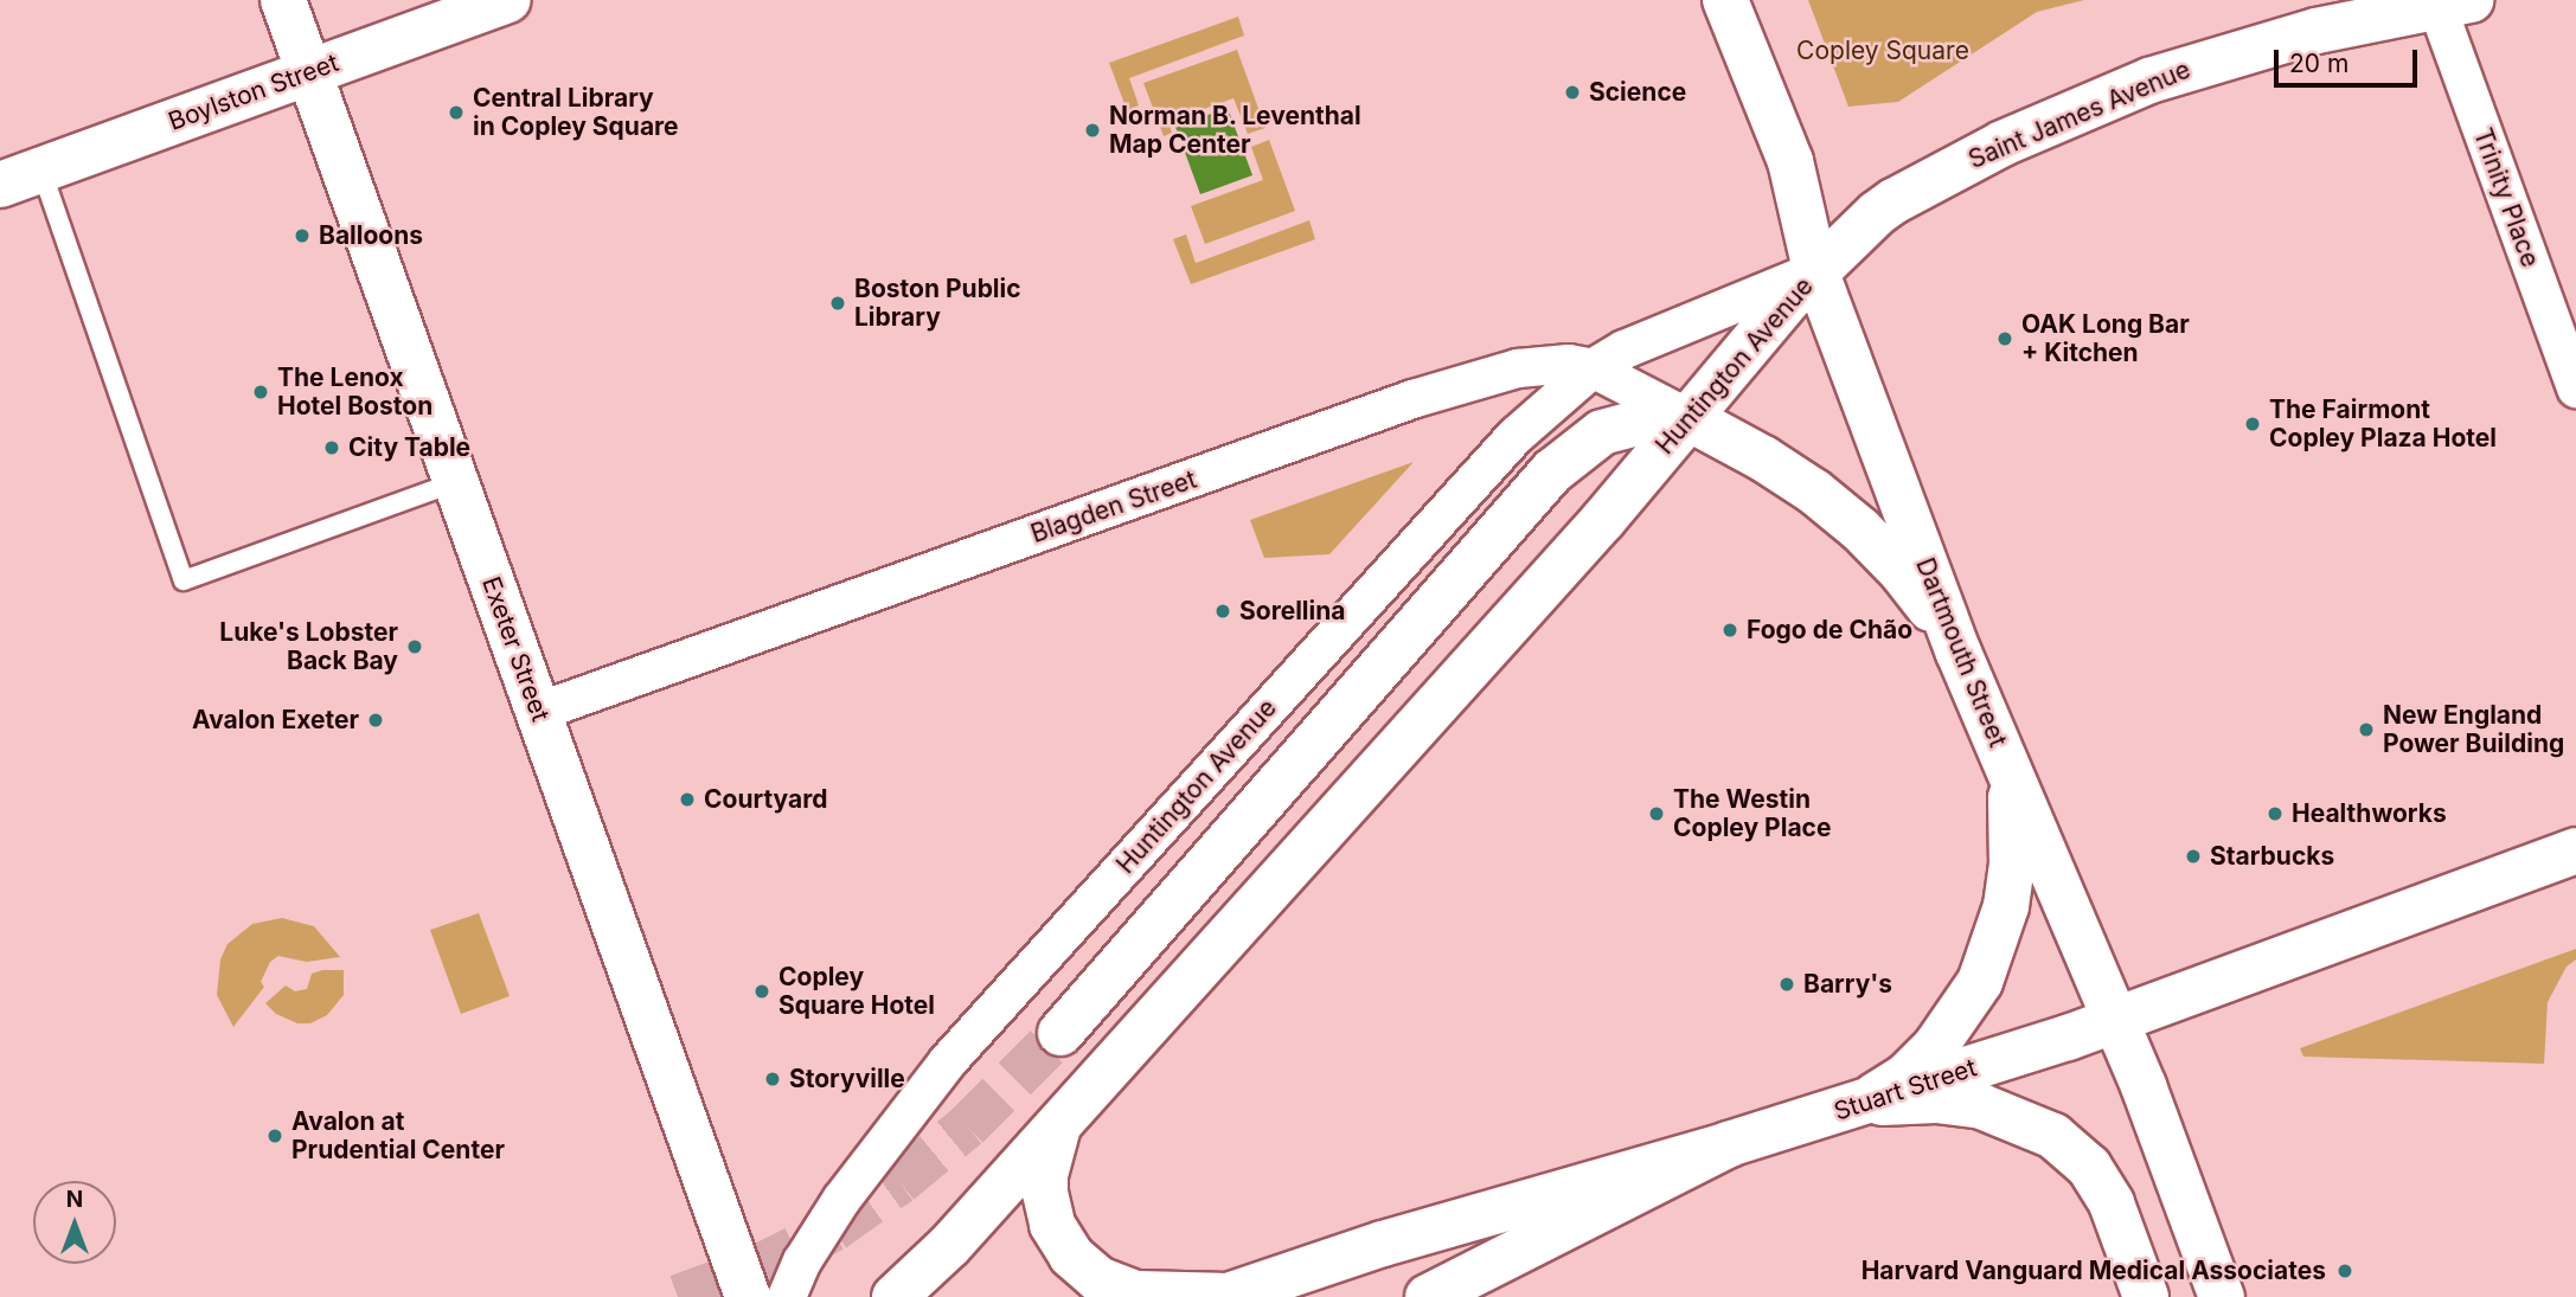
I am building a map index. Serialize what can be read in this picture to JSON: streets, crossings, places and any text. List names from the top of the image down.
{
  "streets": {
    "main road": [
      "Boylston Street",
      "Saint James Avenue",
      "Huntington Avenue",
      "Exeter Street",
      "Dartmouth Street",
      "Stuart Street"
    ],
    "street": ["Trinity Place", "Blagden Street"]
  },
  "crossings": [
    ["Boylston Street", "Exeter Street"],
    ["Saint James Avenue", "Trinity Place"],
    ["Saint James Avenue", "Huntington Avenue"],
    ["Saint James Avenue", "Dartmouth Street"],
    ["Huntington Avenue", "Blagden Street"],
    ["Huntington Avenue", "Dartmouth Street"],
    ["Huntington Avenue", "Stuart Street"],
    ["Blagden Street", "Exeter Street"],
    ["Dartmouth Street", "Stuart Street"]
  ],
  "parks": ["Copley Square"],
  "places": [
    "Science",
    "Central Library in Copley Square",
    "Norman B. Leventhal Map Center",
    "Balloons",
    "Boston Public Library",
    "OAK Long Bar + Kitchen",
    "The Lenox Hotel Boston",
    "The Fairmont Copley Plaza Hotel",
    "City Table",
    "Sorellina",
    "Fogo de Chão",
    "Luke's Lobster Back Bay",
    "Avalon Exeter",
    "New England Power Building",
    "Courtyard",
    "The Westin Copley Place",
    "Healthworks",
    "Starbucks",
    "Barry's",
    "Copley Square Hotel",
    "Storyville",
    "Avalon at Prudential Center",
    "Harvard Vanguard Medical Associates"
  ],
  "scale_bar": "20 m",
  "north": "top"
}
